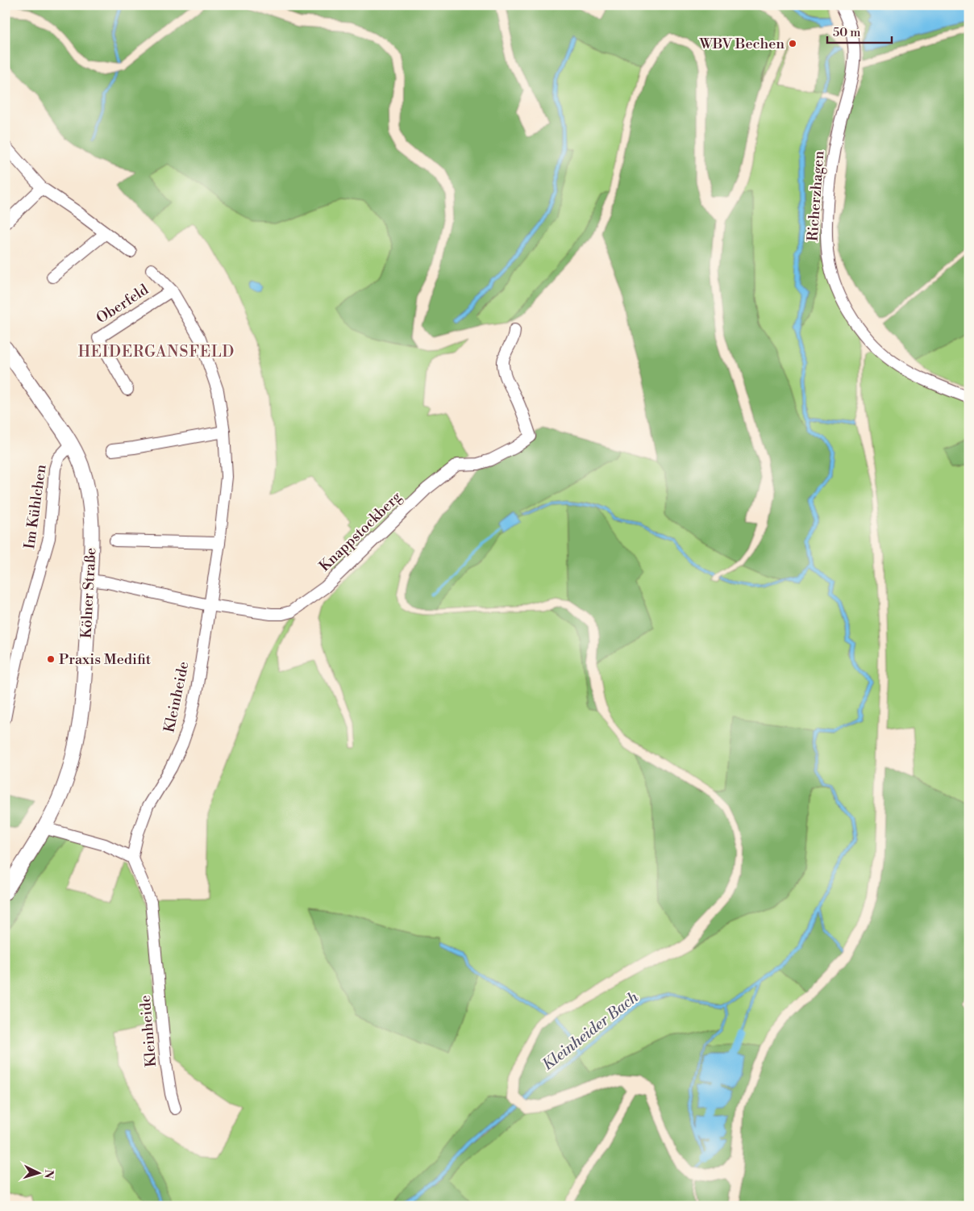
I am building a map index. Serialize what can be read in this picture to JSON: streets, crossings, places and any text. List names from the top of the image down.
{
  "streets": {
    "main road": ["Kölner Straße"],
    "street": [
      "Richerzhagen",
      "Oberfeld",
      "Im Kühlchen",
      "Knappstockberg",
      "Kleinheide"
    ]
  },
  "crossings": [
    ["Oberfeld", "Kleinheide"],
    ["Im Kühlchen", "Kölner Straße"],
    ["Knappstockberg", "Kölner Straße"],
    ["Knappstockberg", "Kleinheide"]
  ],
  "districts": ["HEIDERGANSFELD"],
  "water": ["Kleinheider Bach"],
  "places": ["WBV Bechen", "Praxis Medifit"],
  "scale_bar": "50 m",
  "north": "right"
}
